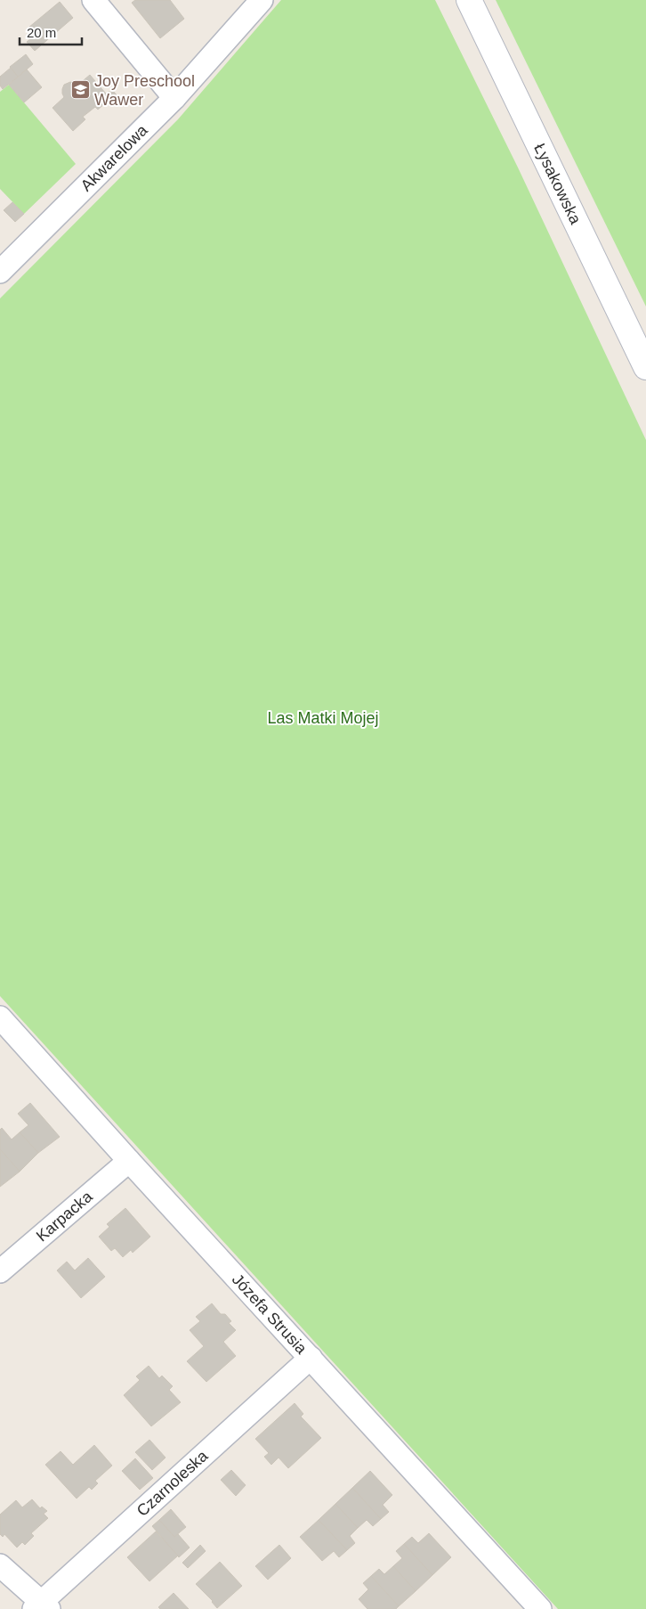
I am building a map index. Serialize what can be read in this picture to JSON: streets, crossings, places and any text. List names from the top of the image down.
{
  "streets": {
    "street": [
      "Akwarelowa",
      "Łysakowska",
      "Karpacka",
      "Józefa Strusia",
      "Czarnoleska"
    ]
  },
  "crossings": [
    ["Karpacka", "Józefa Strusia"],
    ["Józefa Strusia", "Czarnoleska"]
  ],
  "parks": ["Las Matki Mojej"],
  "places": {
    "school or university": ["Joy Preschool Wawer"]
  },
  "scale_bar": "20 m"
}
